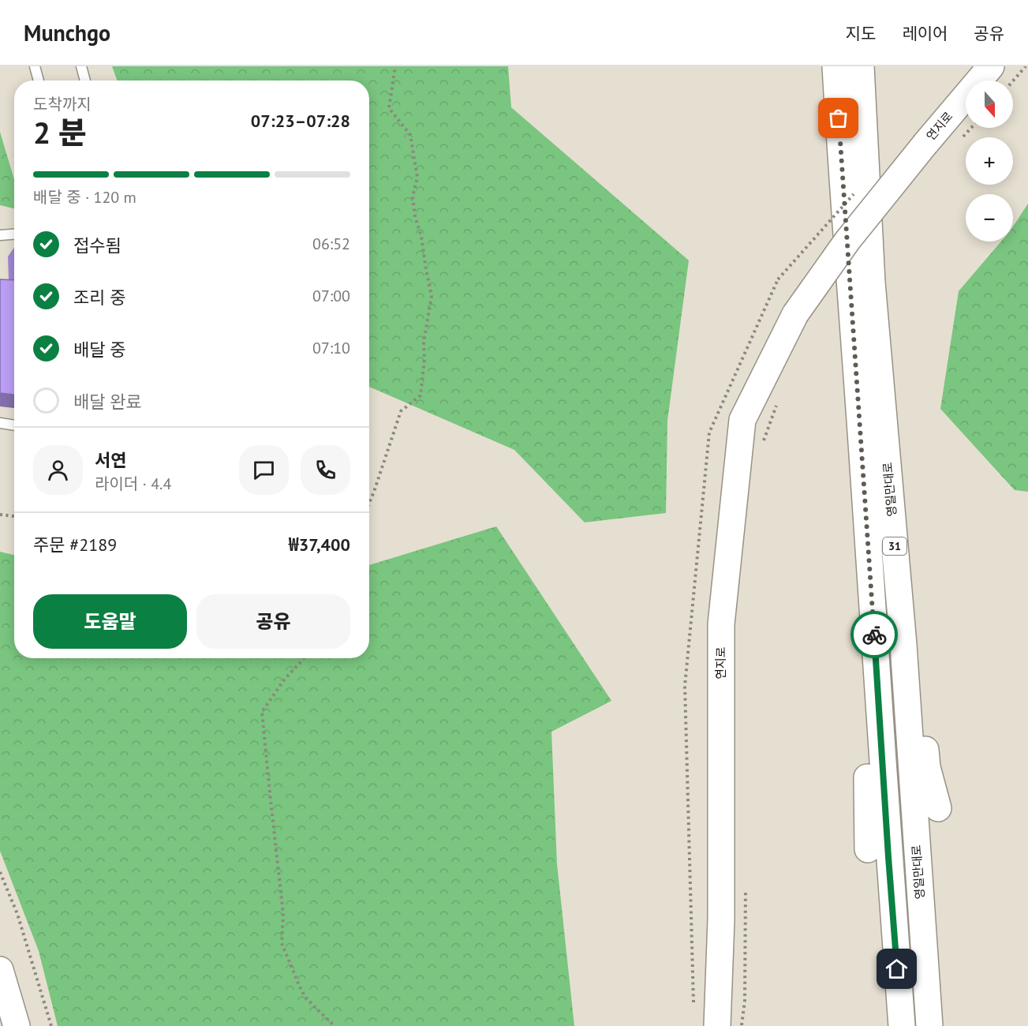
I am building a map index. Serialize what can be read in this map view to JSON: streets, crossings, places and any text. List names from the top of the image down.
{
  "streets": {
    "main road": ["연지로", "영일만대로", "31"]
  },
  "north": "bottom",
  "page": {
    "header": "Munchgo",
    "nav": ["지도", "레이어", "공유"],
    "map_buttons": ["+", "−"],
    "heading": ["2 분", "도착까지", "07:23–07:28"],
    "panel": [
      "서연",
      "라이더 · 4.4",
      "주문 #2189",
      "₩37,400"
    ],
    "bar": "배달 중 · 120 m",
    "list": [
      ["접수됨", "06:52"],
      ["조리 중", "07:00"],
      ["배달 중", "07:10"],
      "배달 완료"
    ],
    "buttons": ["도움말", "공유"]
  }
}
